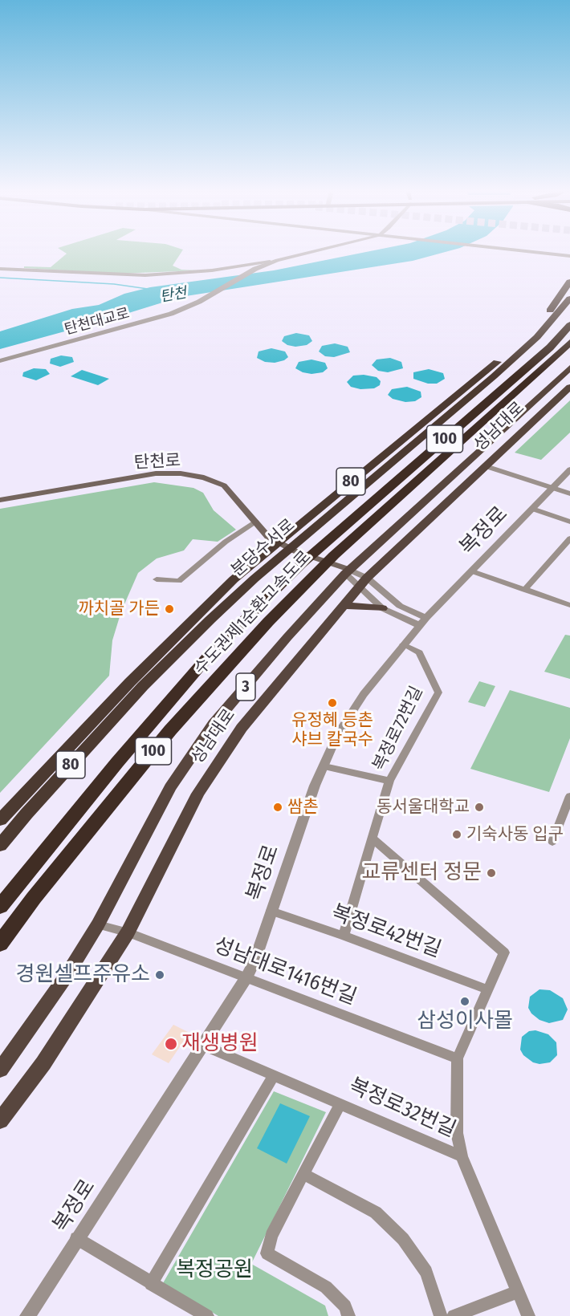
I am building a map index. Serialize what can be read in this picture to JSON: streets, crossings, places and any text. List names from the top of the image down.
{
  "streets": {
    "highway": [
      "100",
      "80",
      "분당수서로",
      "수도권제1순환고속도로"
    ],
    "main road": ["성남대로", "탄천로", "3"],
    "street": [
      "탄천대교로",
      "복정로",
      "복정로72번길",
      "복정로42번길",
      "성남대로1416번길",
      "복정로32번길"
    ]
  },
  "crossings": [
    ["성남대로", "탄천로"],
    ["성남대로", "성남대로1416번길"],
    ["복정로", "복정로72번길"],
    ["복정로", "복정로42번길"],
    ["복정로", "성남대로1416번길"],
    ["복정로", "복정로32번길"],
    ["복정로72번길", "복정로42번길"]
  ],
  "water": ["탄천"],
  "parks": ["복정공원"],
  "places": [
    "까치골 가든",
    "유정혜 등촌 샤브 칼국수",
    "쌈촌",
    "동서울대학교",
    "기숙사동 입구",
    "교류센터 정문",
    "경원셀프주유소",
    "삼성이사몰",
    "재생병원"
  ]
}
